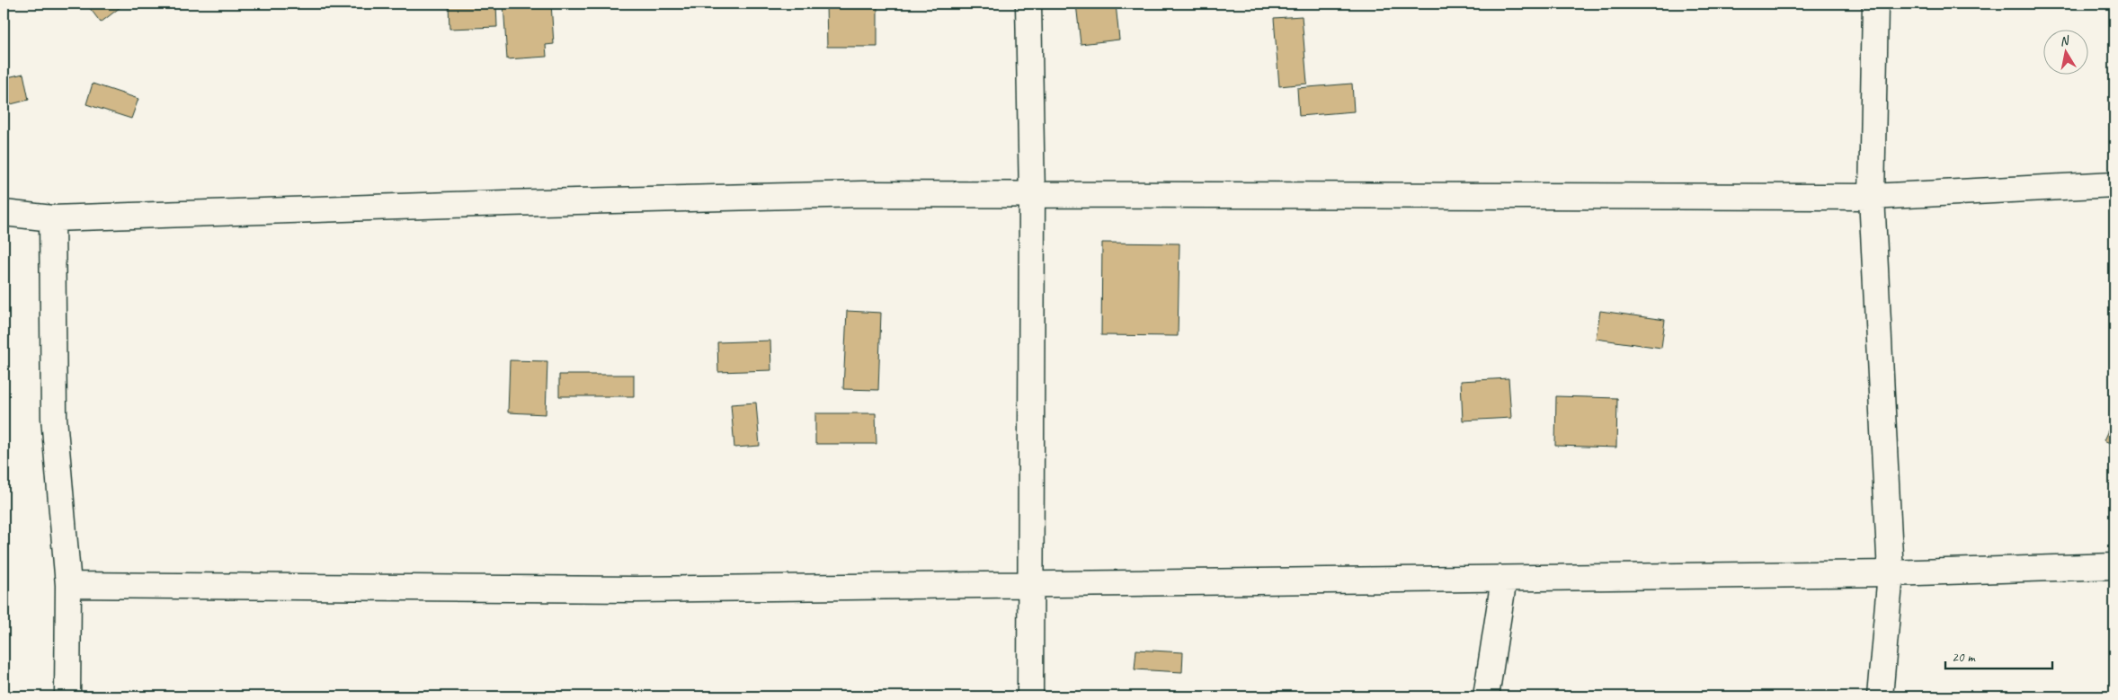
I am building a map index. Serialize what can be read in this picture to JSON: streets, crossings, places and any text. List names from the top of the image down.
{
  "scale_bar": "20 m",
  "north": "top"
}
